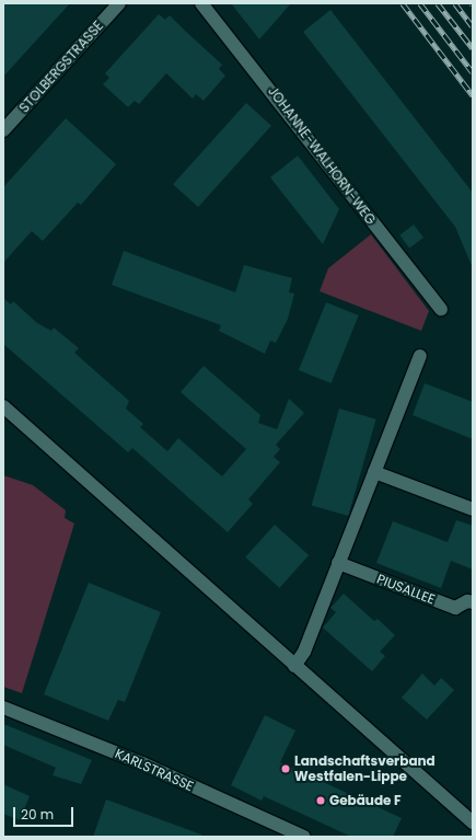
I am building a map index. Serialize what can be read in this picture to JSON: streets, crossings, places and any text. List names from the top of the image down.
{
  "streets": {
    "street": [
      "STOLBERGSTRASSE",
      "JOHANNE-WALHORN-WEG",
      "PIUSALLEE",
      "KARLSTRASSE"
    ]
  },
  "places": ["Landschaftsverband Westfalen-Lippe", "Gebäude F"],
  "scale_bar": "20 m"
}
